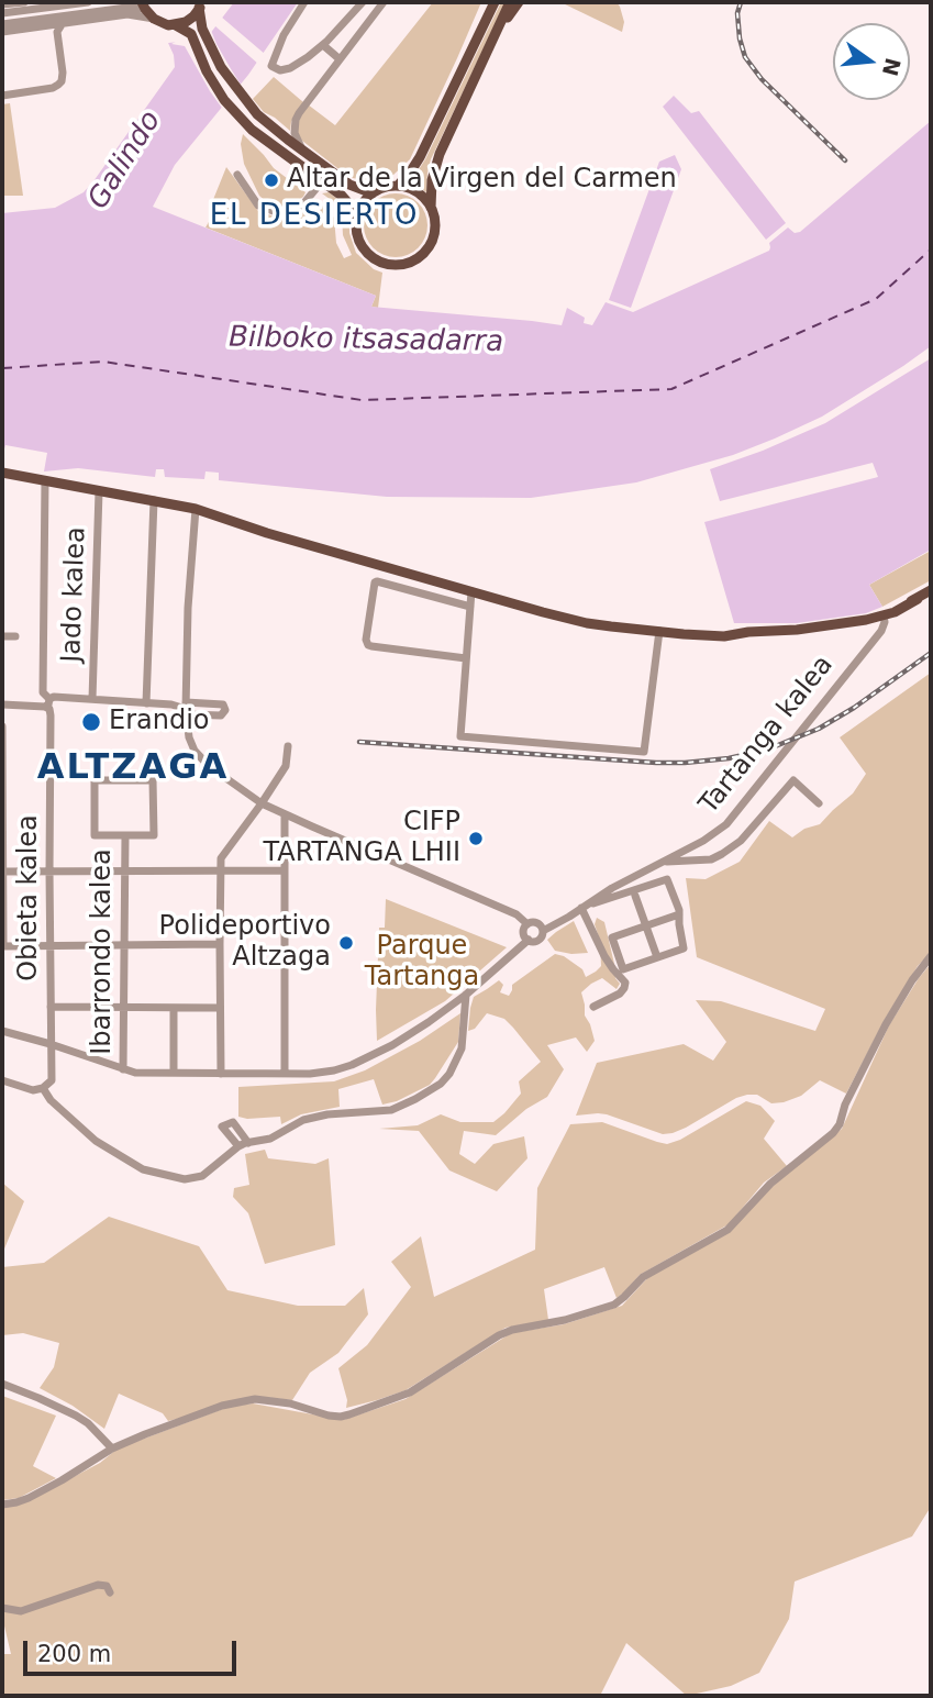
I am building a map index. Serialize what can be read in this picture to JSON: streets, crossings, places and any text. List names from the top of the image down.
{
  "streets": {
    "street": [
      "Jado kalea",
      "Tartanga kalea",
      "Obieta kalea",
      "Ibarrondo kalea"
    ]
  },
  "districts": ["EL DESIERTO", "ALTZAGA"],
  "water": ["Galindo", "Bilboko itsasadarra"],
  "parks": ["Parque Tartanga"],
  "places": [
    "Altar de la Virgen del Carmen",
    "Erandio",
    "CIFP TARTANGA LHII",
    "Polideportivo Altzaga"
  ],
  "scale_bar": "200 m",
  "north": "right"
}
